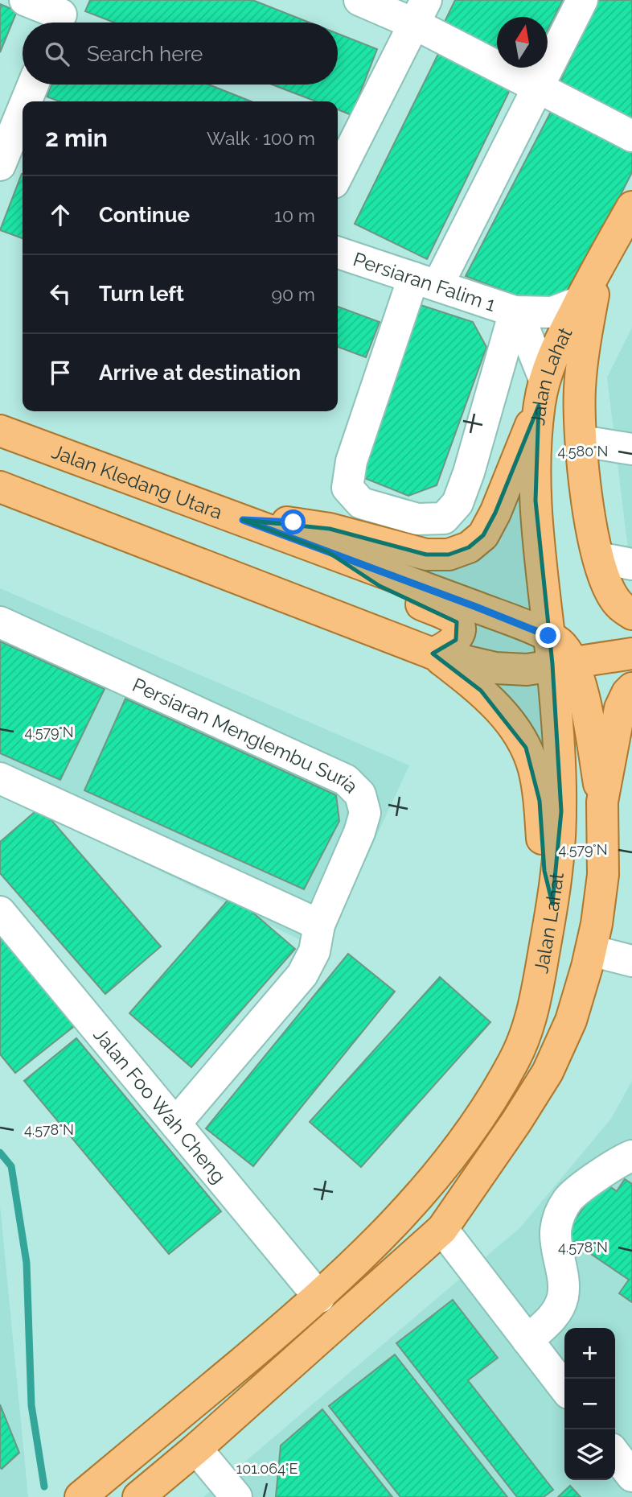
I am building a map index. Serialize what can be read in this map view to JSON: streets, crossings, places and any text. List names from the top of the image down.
{
  "streets": {
    "main road": ["Jalan Lahat", "Jalan Kledang Utara"],
    "street": ["Persiaran Falim 1", "Persiaran Menglembu Suria", "Jalan Foo Wah Cheng"]
  },
  "crossings": [
    ["Persiaran Falim 1", "Jalan Lahat"],
    ["Jalan Lahat", "Jalan Kledang Utara"],
    ["Jalan Lahat", "Jalan Foo Wah Cheng"],
    ["Persiaran Menglembu Suria", "Jalan Foo Wah Cheng"]
  ],
  "north": "top",
  "page": {
    "search": "Search here",
    "heading": ["2 min", "Walk · 100 m"],
    "list": [
      ["Continue", "10 m"],
      ["Turn left", "90 m"],
      "Arrive at destination"
    ],
    "map_buttons": ["+", "−"]
  },
  "coordinates": [
    "4.580°N",
    "4.579°N",
    "4.578°N",
    "101.064°E"
  ]
}
